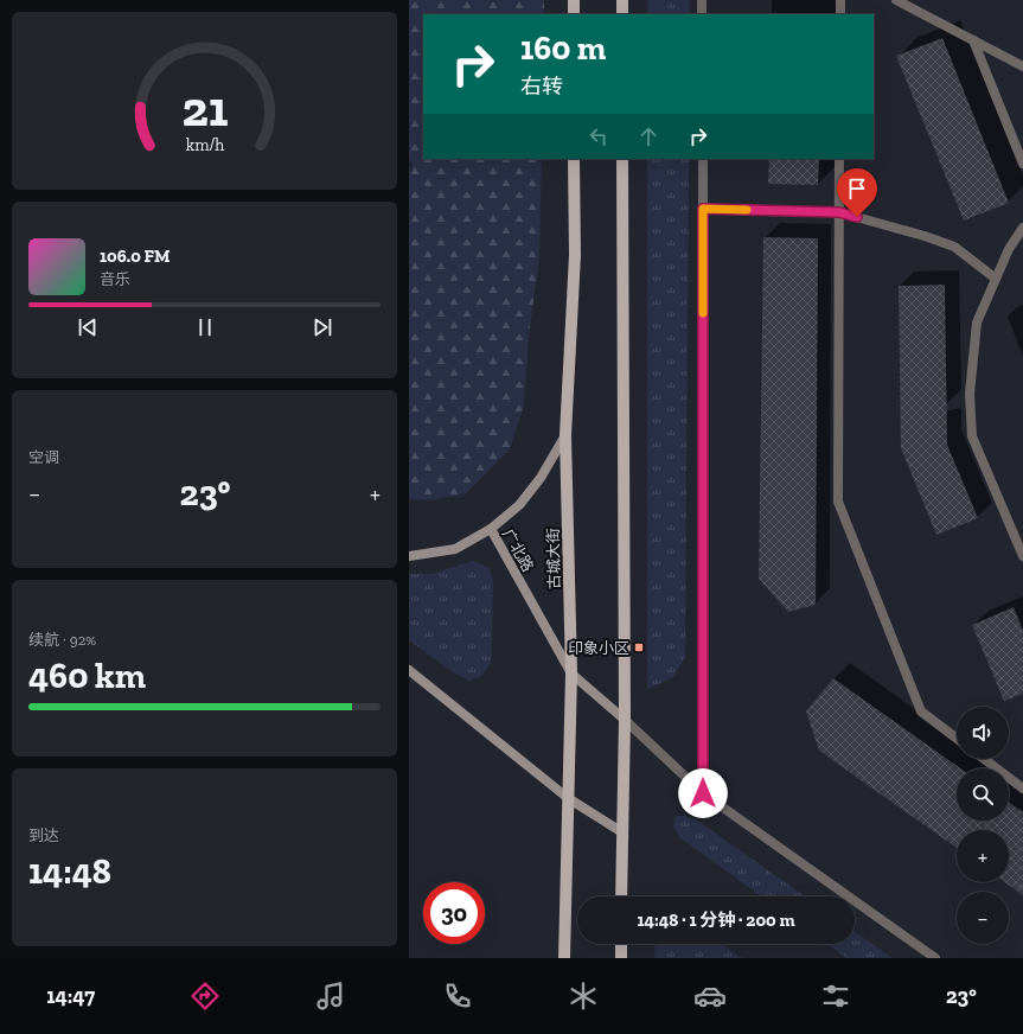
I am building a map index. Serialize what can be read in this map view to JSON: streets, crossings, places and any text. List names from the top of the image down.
{
  "streets": {
    "main road": ["广北路", "古城大街"]
  },
  "crossings": [
    ["广北路", "古城大街"]
  ],
  "places": {
    "transit": ["印象小区"]
  },
  "page": {
    "turn": ["160 m", "右转"],
    "song": ["106.0 FM", "音乐"],
    "tile": [
      "空调",
      ["续航 · 92%", "460 km"],
      ["到达", "14:48"]
    ],
    "heat": ["−", "23°", "+"],
    "map_buttons": ["+", "−"],
    "limit": "30",
    "trip": "14:48 · 1 分钟 · 200 m",
    "tabs": ["14:47", "23°"],
    "gauge": ["21", "km/h"]
  }
}
